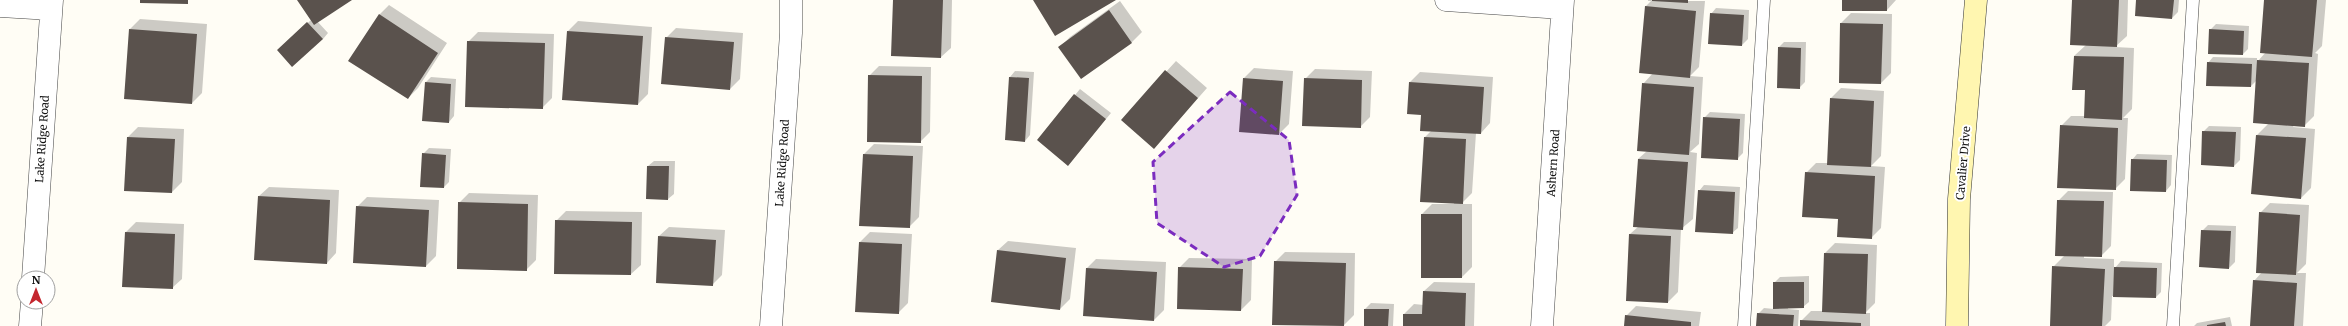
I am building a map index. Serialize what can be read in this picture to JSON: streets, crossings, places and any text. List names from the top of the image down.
{
  "streets": {
    "street": ["Lake Ridge Road", "Ashern Road", "Cavalier Drive"]
  },
  "north": "top"
}
